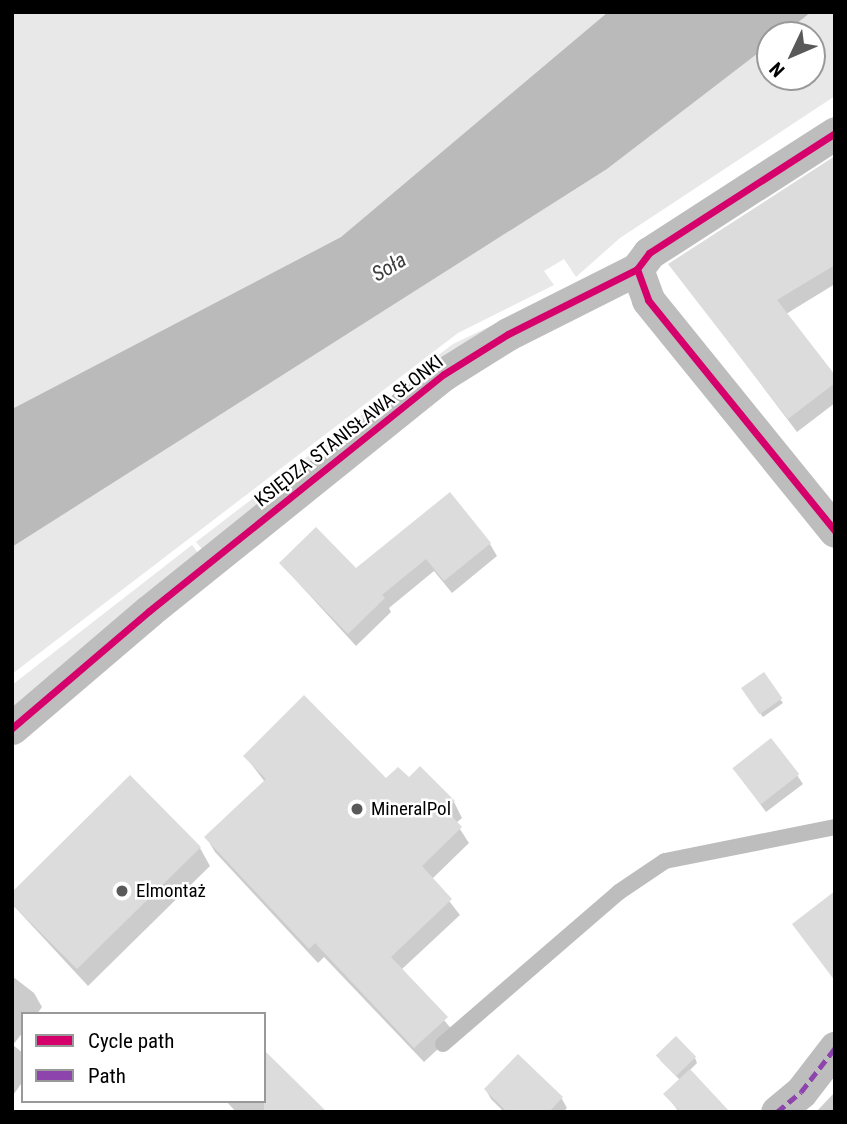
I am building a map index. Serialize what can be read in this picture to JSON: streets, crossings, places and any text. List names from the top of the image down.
{
  "streets": {
    "street": ["KSIĘDZA STANISŁAWA SŁONKI"]
  },
  "water": ["Soła"],
  "places": ["MineralPol", "Elmontaż"],
  "legend": ["Cycle path", "Path"],
  "north": "bottom left"
}
